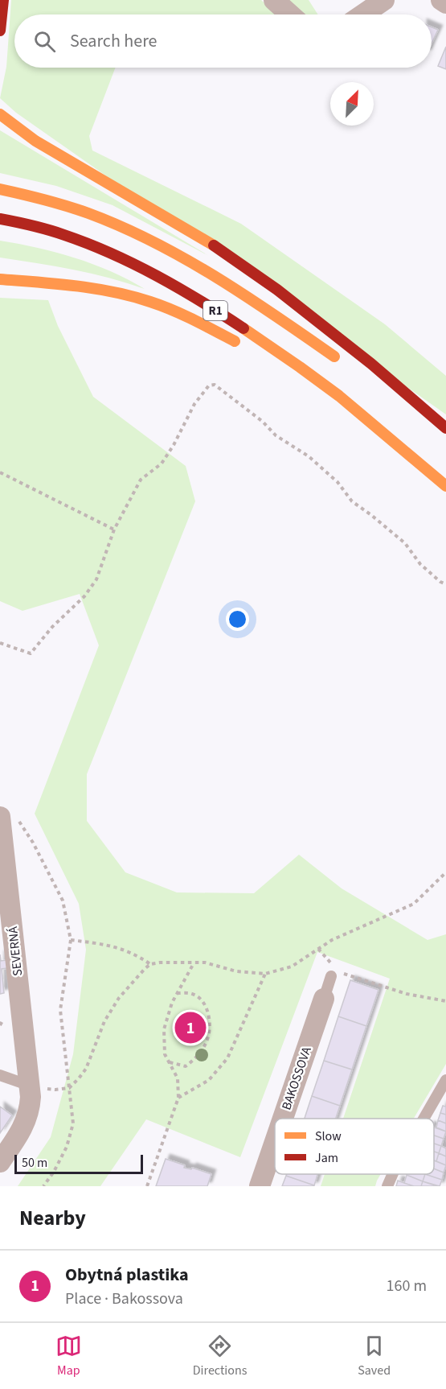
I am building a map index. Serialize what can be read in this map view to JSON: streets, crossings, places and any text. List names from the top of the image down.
{
  "streets": {
    "main road": ["R1"],
    "street": ["SEVERNÁ", "BAKOSSOVA"]
  },
  "legend": ["Slow", "Jam"],
  "scale_bar": "50 m",
  "north": "top right",
  "page": {
    "search": "Search here",
    "pins": "1",
    "scale": "50 m",
    "heading": "Nearby",
    "list": [
      {
        "mark": "1",
        "name": "Obytná plastika",
        "note": "Place · Bakossova",
        "value": "160 m"
      }
    ],
    "nav": ["Map", "Directions", "Saved"]
  }
}
